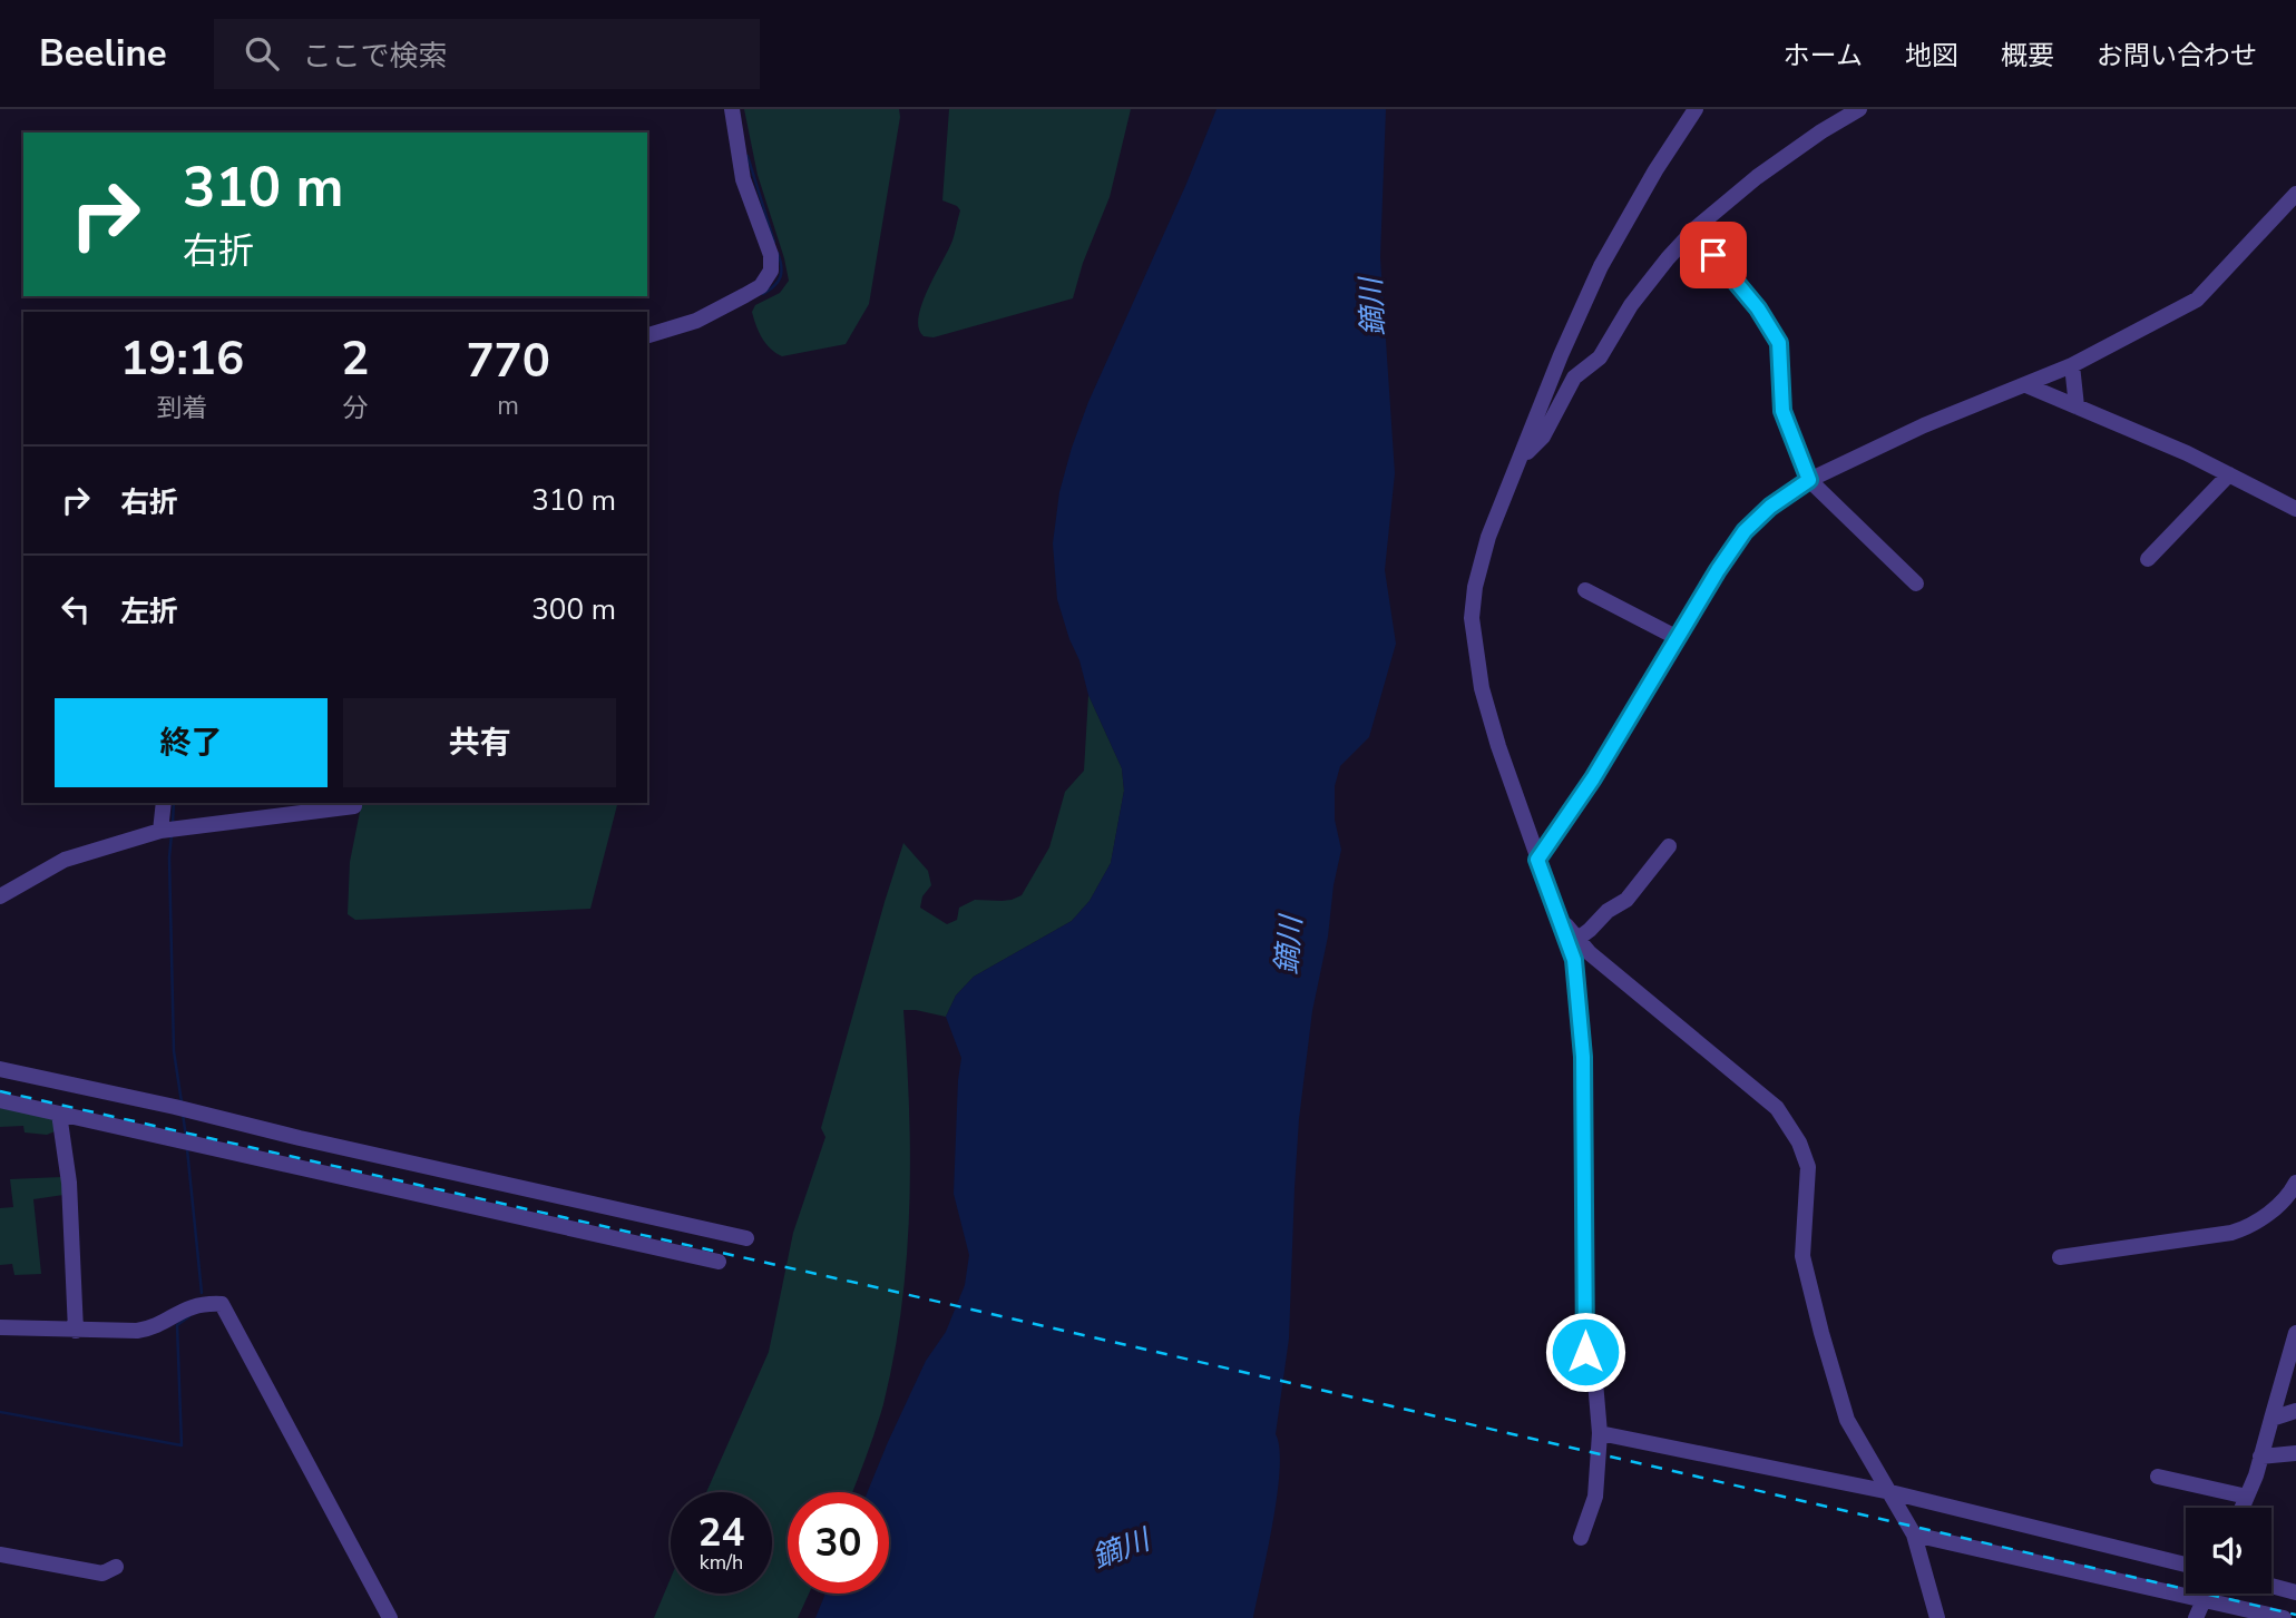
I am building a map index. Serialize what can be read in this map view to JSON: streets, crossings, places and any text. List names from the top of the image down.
{
  "water": ["鏑川"],
  "page": {
    "header": "Beeline",
    "search": "ここで検索",
    "nav": [
      "ホーム",
      "地図",
      "概要",
      "お問い合わせ"
    ],
    "turn": ["310 m", "右折"],
    "eta": [
      "19:16",
      "到着",
      "2",
      "分",
      "770",
      "m"
    ],
    "list": [
      {
        "name": "右折",
        "value": "310 m"
      },
      {
        "name": "左折",
        "value": "300 m"
      }
    ],
    "buttons": ["終了", "共有"],
    "speed": "24 km/h",
    "limit": "30"
  }
}
